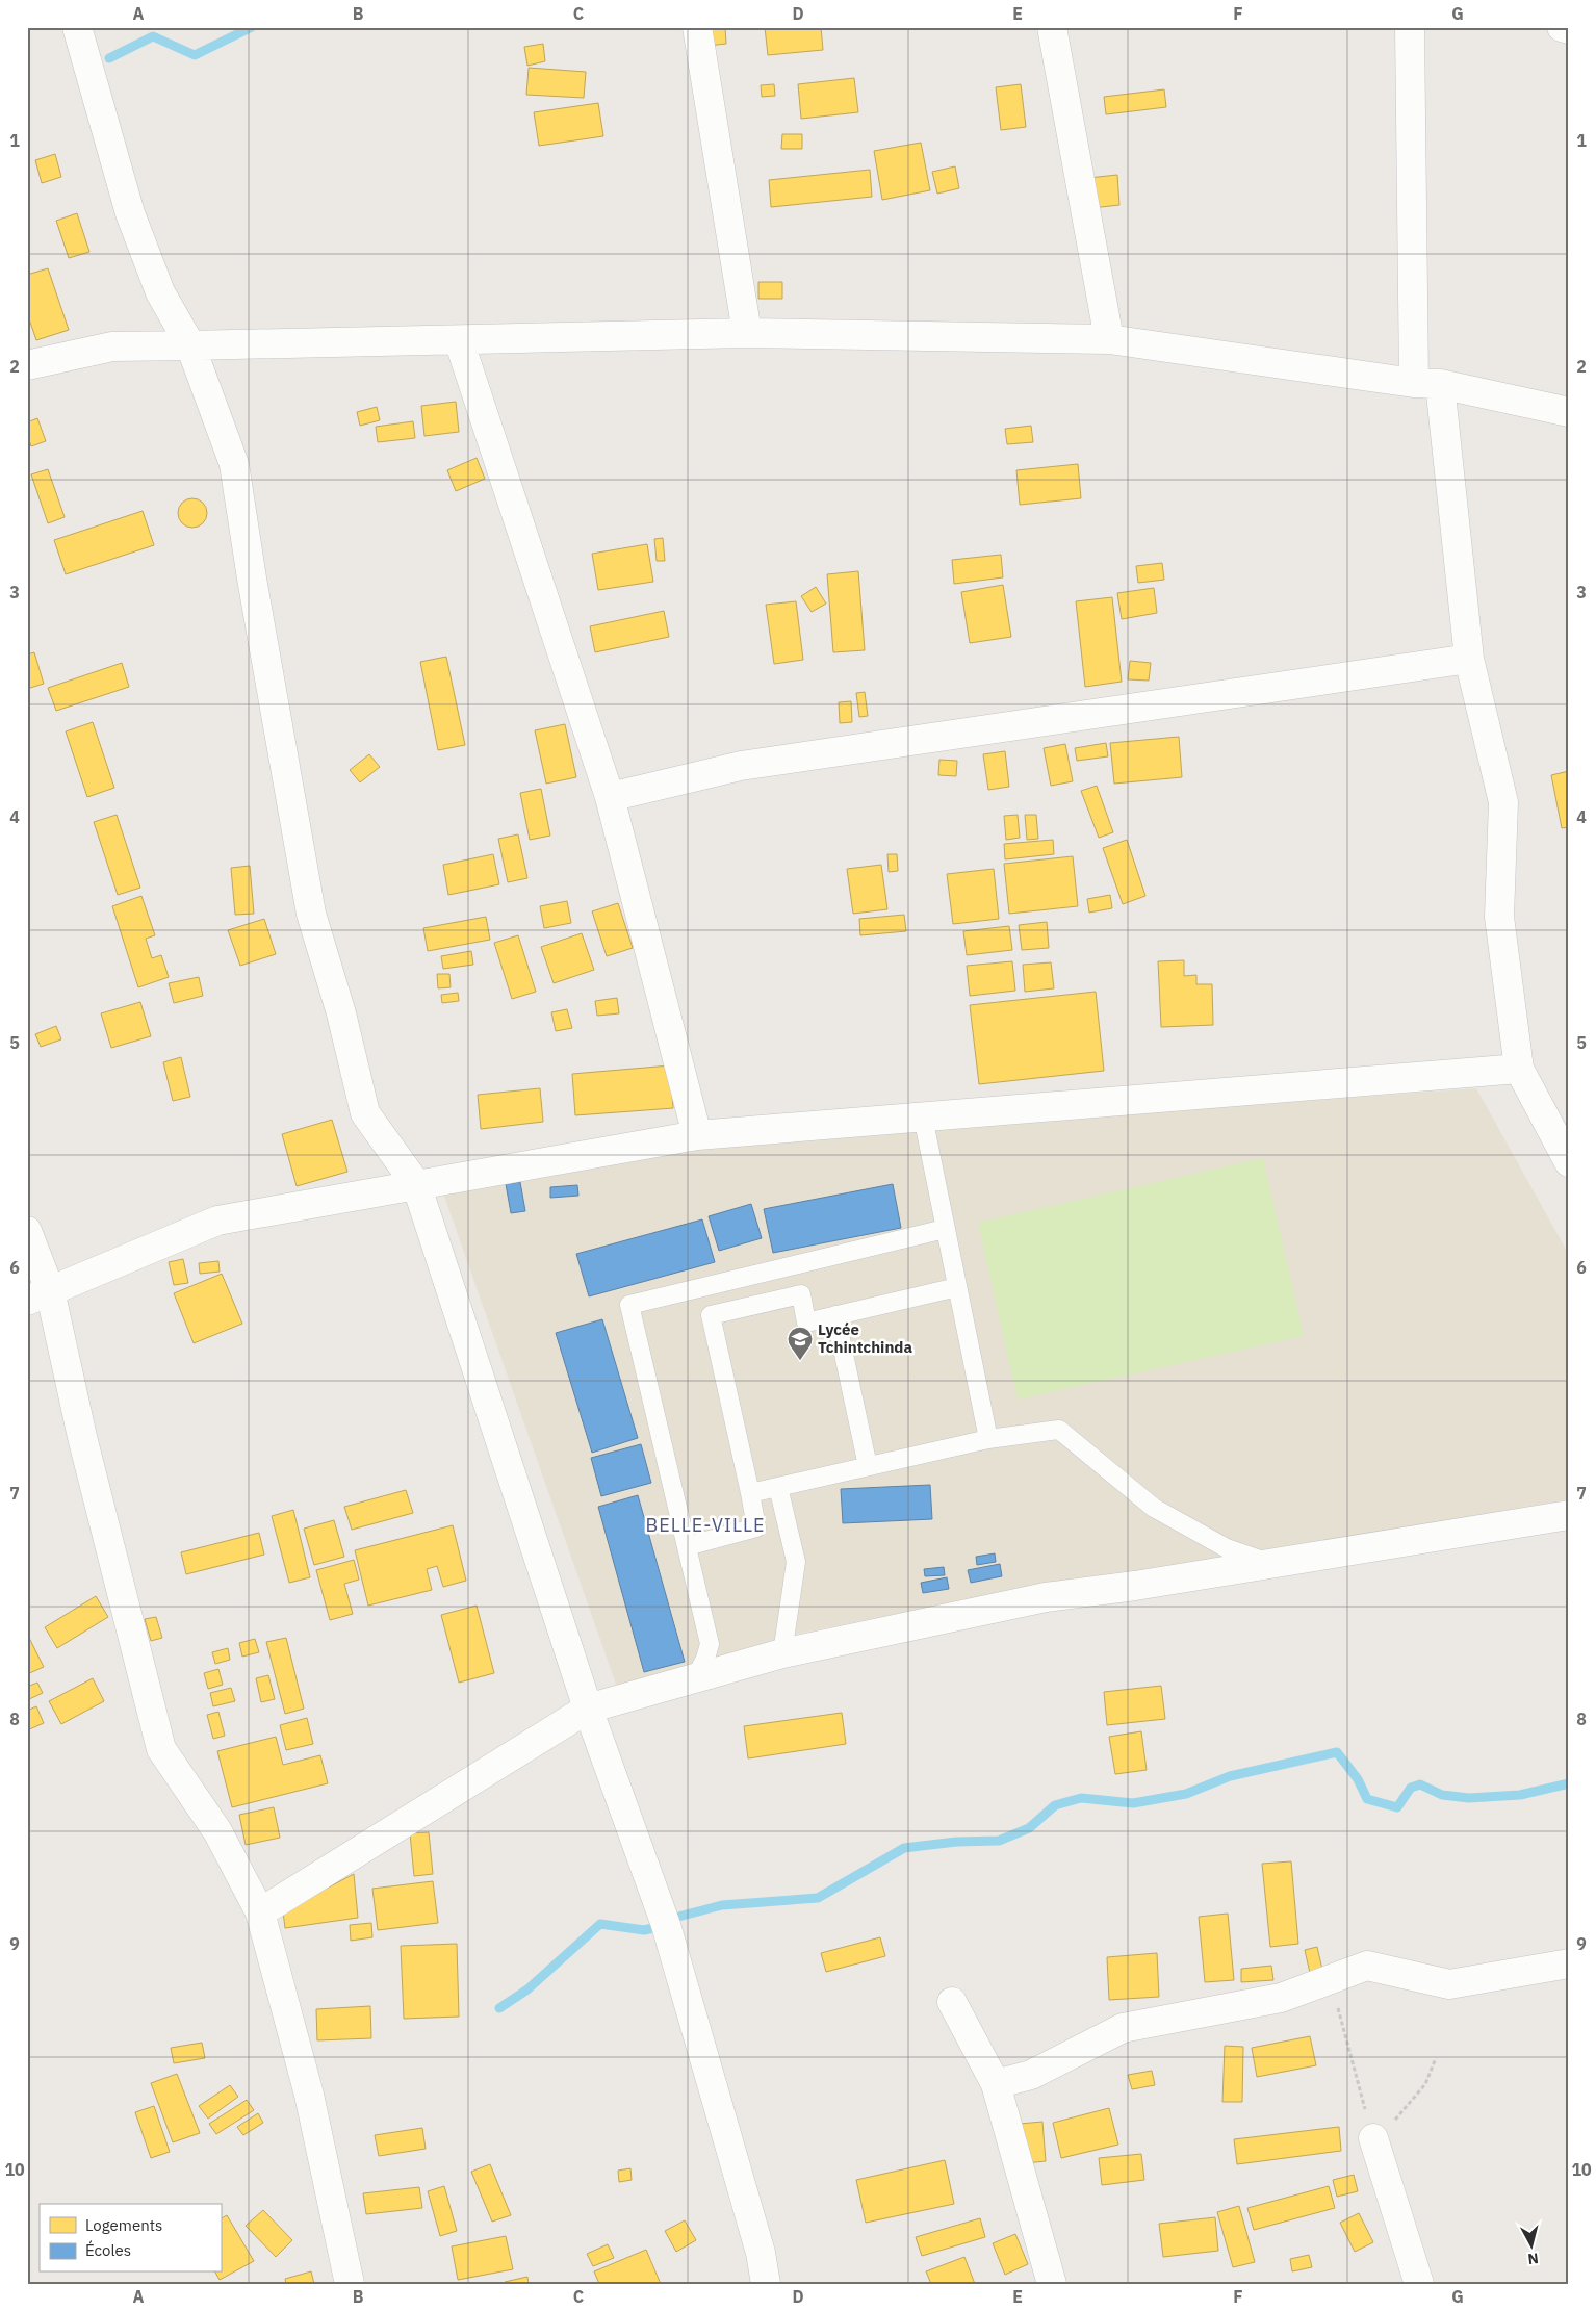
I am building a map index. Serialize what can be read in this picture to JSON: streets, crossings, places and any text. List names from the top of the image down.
{
  "districts": ["BELLE-VILLE"],
  "places": {
    "school or university": ["Lycée Tchintchinda"]
  },
  "legend": ["Logements", "Écoles"],
  "north": "bottom",
  "grid": {
    "columns": [
      "A",
      "B",
      "C",
      "D",
      "E",
      "F",
      "G"
    ],
    "rows": [
      "1",
      "2",
      "3",
      "4",
      "5",
      "6",
      "7",
      "8",
      "9",
      "10"
    ]
  }
}
